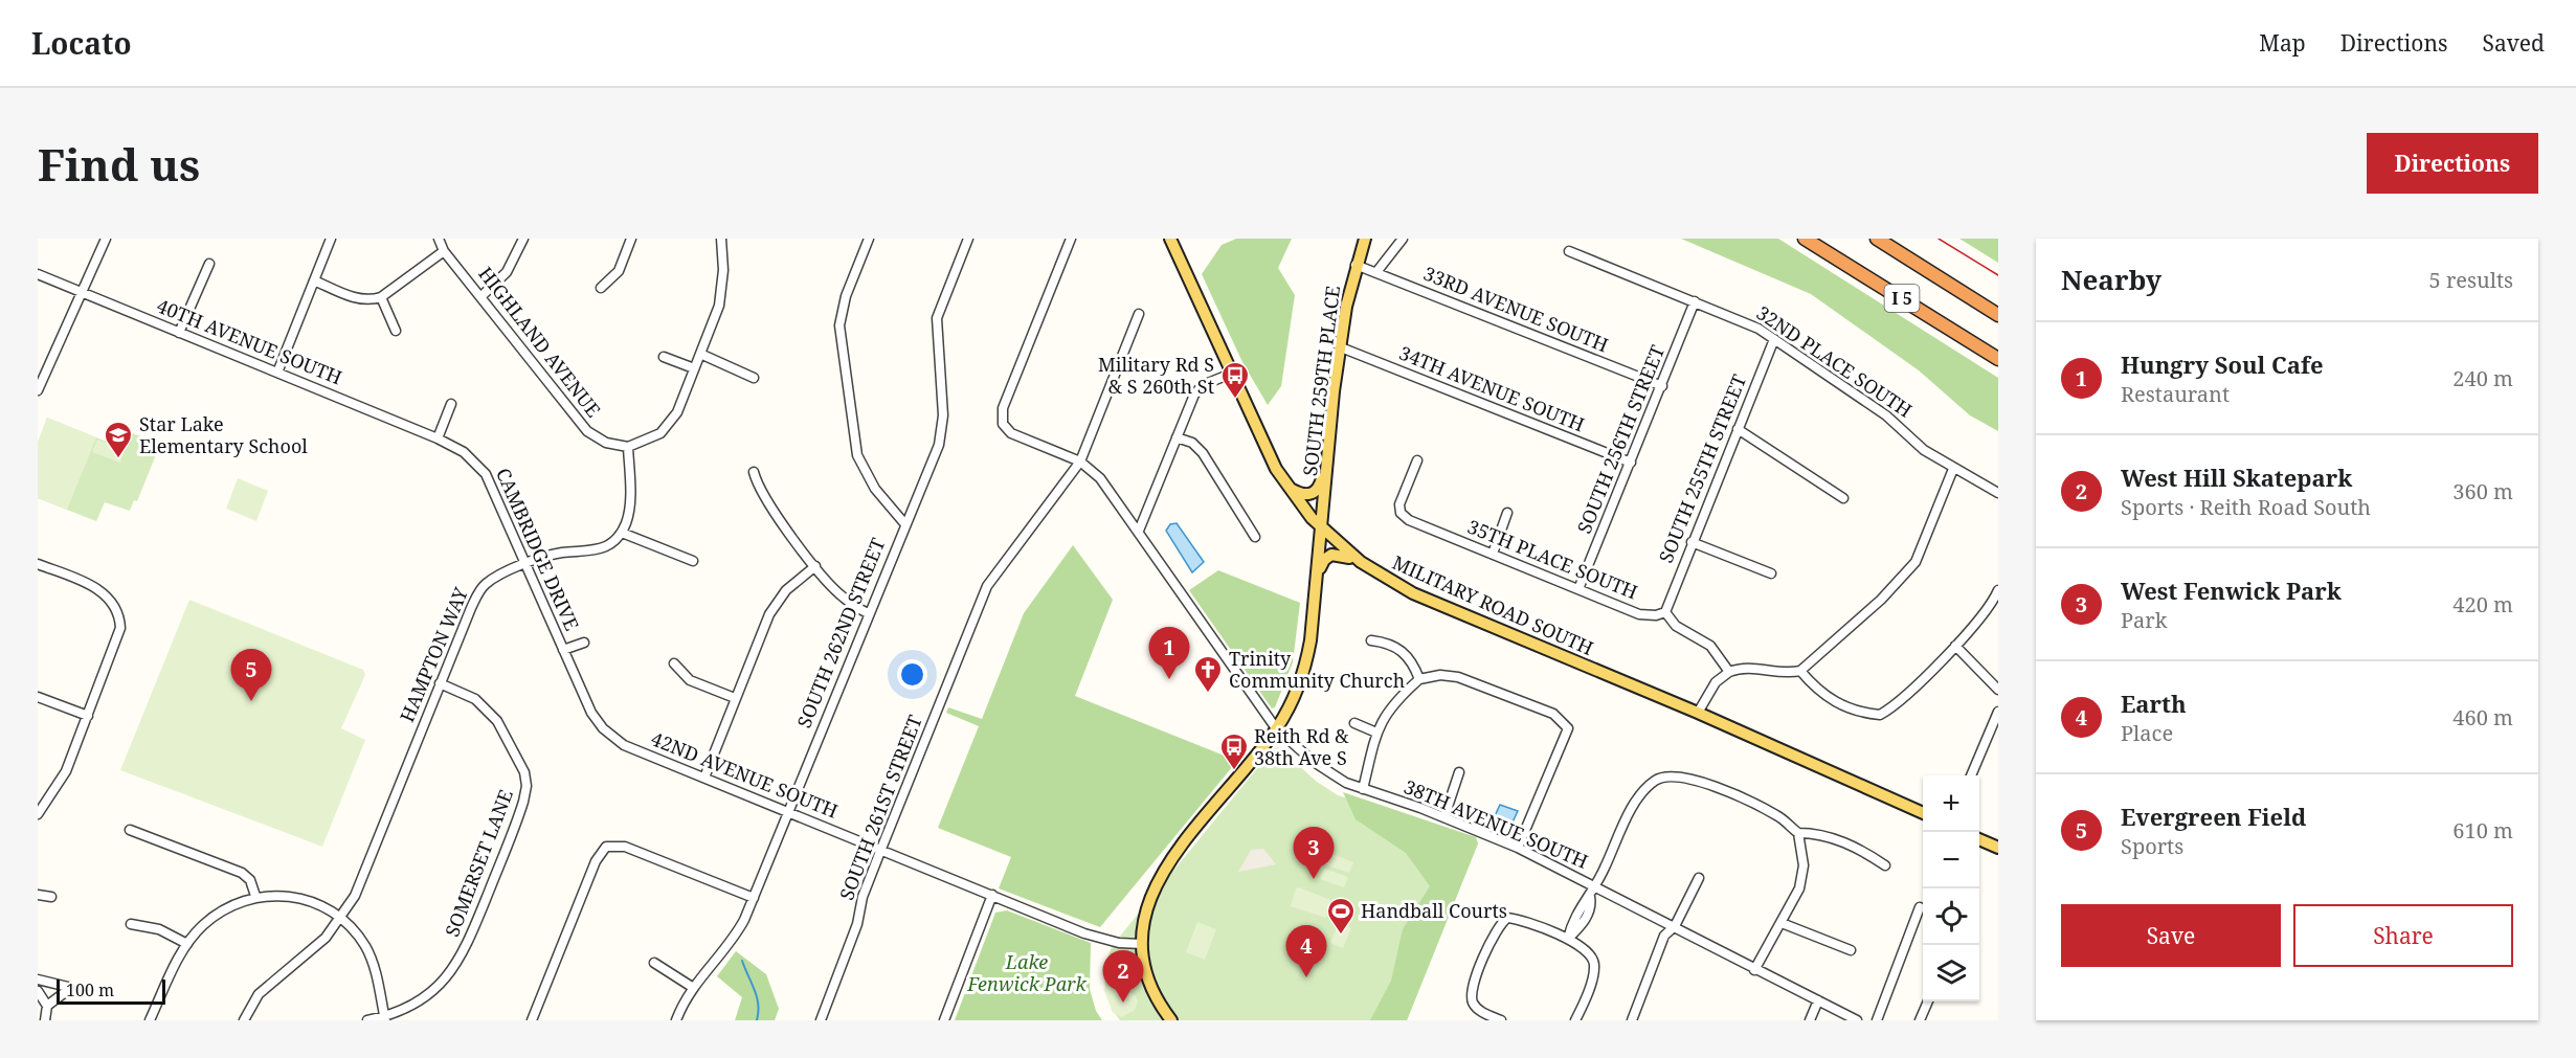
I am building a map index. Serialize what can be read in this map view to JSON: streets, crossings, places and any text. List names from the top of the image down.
{
  "streets": {
    "highway": ["I 5"],
    "main road": ["SOUTH 259TH PLACE", "MILITARY ROAD SOUTH"],
    "street": [
      "33RD AVENUE SOUTH",
      "40TH AVENUE SOUTH",
      "HIGHLAND AVENUE",
      "32ND PLACE SOUTH",
      "34TH AVENUE SOUTH",
      "SOUTH 256TH STREET",
      "SOUTH 255TH STREET",
      "CAMBRIDGE DRIVE",
      "35TH PLACE SOUTH",
      "SOUTH 262ND STREET",
      "HAMPTON WAY",
      "42ND AVENUE SOUTH",
      "SOUTH 261ST STREET",
      "38TH AVENUE SOUTH",
      "SOMERSET LANE"
    ]
  },
  "crossings": [
    ["33RD AVENUE SOUTH", "SOUTH 259TH PLACE"],
    ["33RD AVENUE SOUTH", "SOUTH 256TH STREET"],
    ["40TH AVENUE SOUTH", "CAMBRIDGE DRIVE"],
    ["32ND PLACE SOUTH", "SOUTH 256TH STREET"],
    ["32ND PLACE SOUTH", "SOUTH 255TH STREET"],
    ["SOUTH 259TH PLACE", "34TH AVENUE SOUTH"],
    ["SOUTH 259TH PLACE", "MILITARY ROAD SOUTH"],
    ["SOUTH 259TH PLACE", "42ND AVENUE SOUTH"],
    ["SOUTH 259TH PLACE", "38TH AVENUE SOUTH"],
    ["34TH AVENUE SOUTH", "SOUTH 256TH STREET"],
    ["SOUTH 256TH STREET", "35TH PLACE SOUTH"],
    ["SOUTH 255TH STREET", "35TH PLACE SOUTH"],
    ["CAMBRIDGE DRIVE", "HAMPTON WAY"],
    ["CAMBRIDGE DRIVE", "42ND AVENUE SOUTH"],
    ["SOUTH 262ND STREET", "42ND AVENUE SOUTH"],
    ["HAMPTON WAY", "SOMERSET LANE"],
    ["42ND AVENUE SOUTH", "SOUTH 261ST STREET"],
    ["SOUTH 261ST STREET", "38TH AVENUE SOUTH"]
  ],
  "parks": ["Lake Fenwick Park"],
  "places": {
    "bus stop": ["Military Rd S & S 260th St", "Reith Rd & 38th Ave S"],
    "school or university": ["Star Lake Elementary School"],
    "church": ["Trinity Community Church"],
    "sports": ["Handball Courts"]
  },
  "scale_bar": "100 m",
  "page": {
    "header": "Locato",
    "nav": ["Map", "Directions", "Saved"],
    "buttons": [
      "Directions",
      ["Save", "Share"]
    ],
    "title": "Find us",
    "heading": ["Nearby", "5 results"],
    "list": [
      {
        "mark": "1",
        "name": "Hungry Soul Cafe",
        "note": "Restaurant",
        "value": "240 m"
      },
      {
        "mark": "2",
        "name": "West Hill Skatepark",
        "note": "Sports · Reith Road South",
        "value": "360 m"
      },
      {
        "mark": "3",
        "name": "West Fenwick Park",
        "note": "Park",
        "value": "420 m"
      },
      {
        "mark": "4",
        "name": "Earth",
        "note": "Place",
        "value": "460 m"
      },
      {
        "mark": "5",
        "name": "Evergreen Field",
        "note": "Sports",
        "value": "610 m"
      }
    ],
    "pins": [
      "1",
      "5",
      "3",
      "4",
      "2"
    ],
    "map_buttons": ["+", "−"],
    "scale": "100 m"
  }
}
